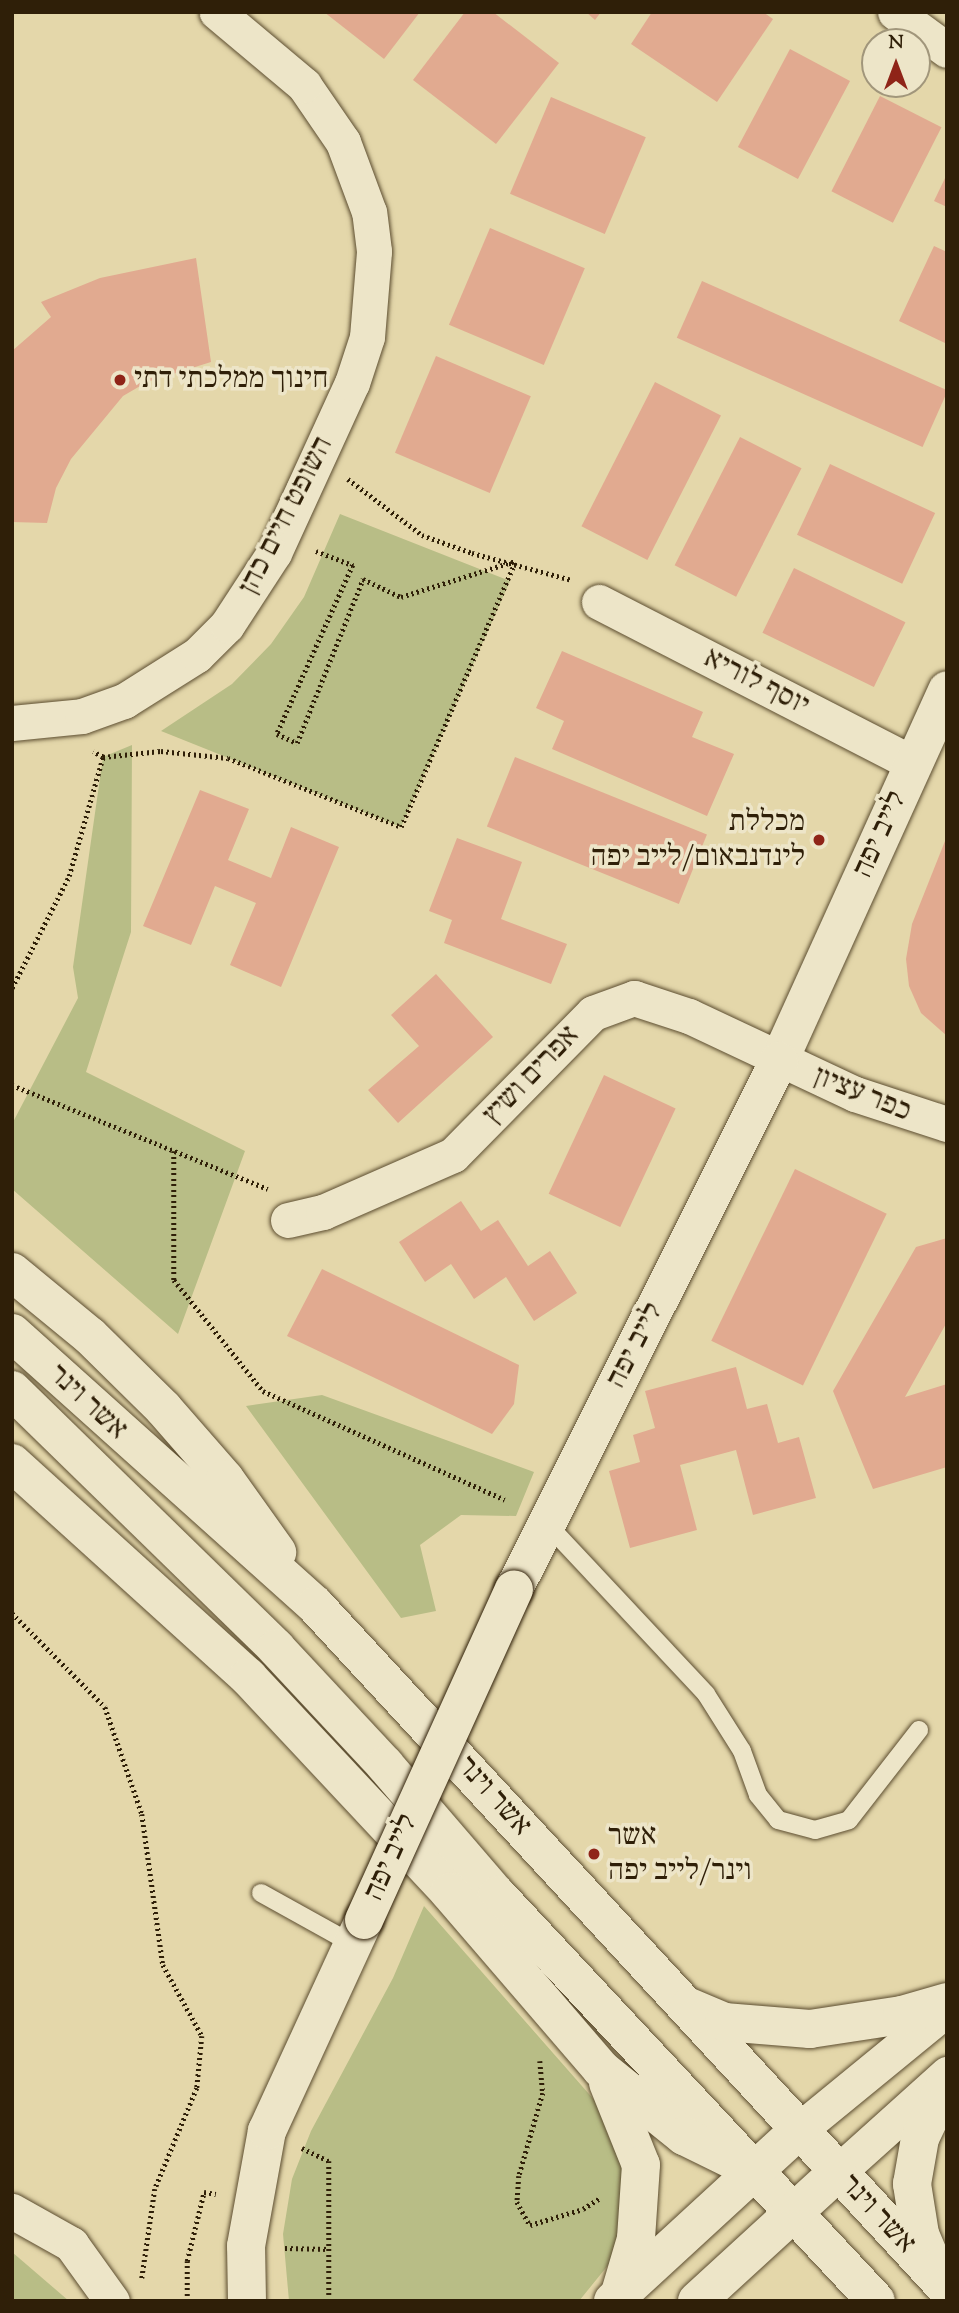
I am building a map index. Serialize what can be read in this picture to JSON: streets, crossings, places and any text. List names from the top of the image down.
{
  "streets": {
    "main road": ["לייב יפה", "אשר וינר"],
    "street": [
      "השופט חיים כהן",
      "יוסף לוריא",
      "אפרים ושיץ",
      "כפר עציון"
    ]
  },
  "crossings": [
    ["יוסף לוריא", "לייב יפה"],
    ["לייב יפה", "אפרים ושיץ"],
    ["לייב יפה", "כפר עציון"],
    ["אפרים ושיץ", "כפר עציון"]
  ],
  "places": ["חינוך ממלכתי דתי", "מכללת לינדנבאום/לייב יפה", "אשר וינר/לייב יפה"],
  "north": "top"
}
